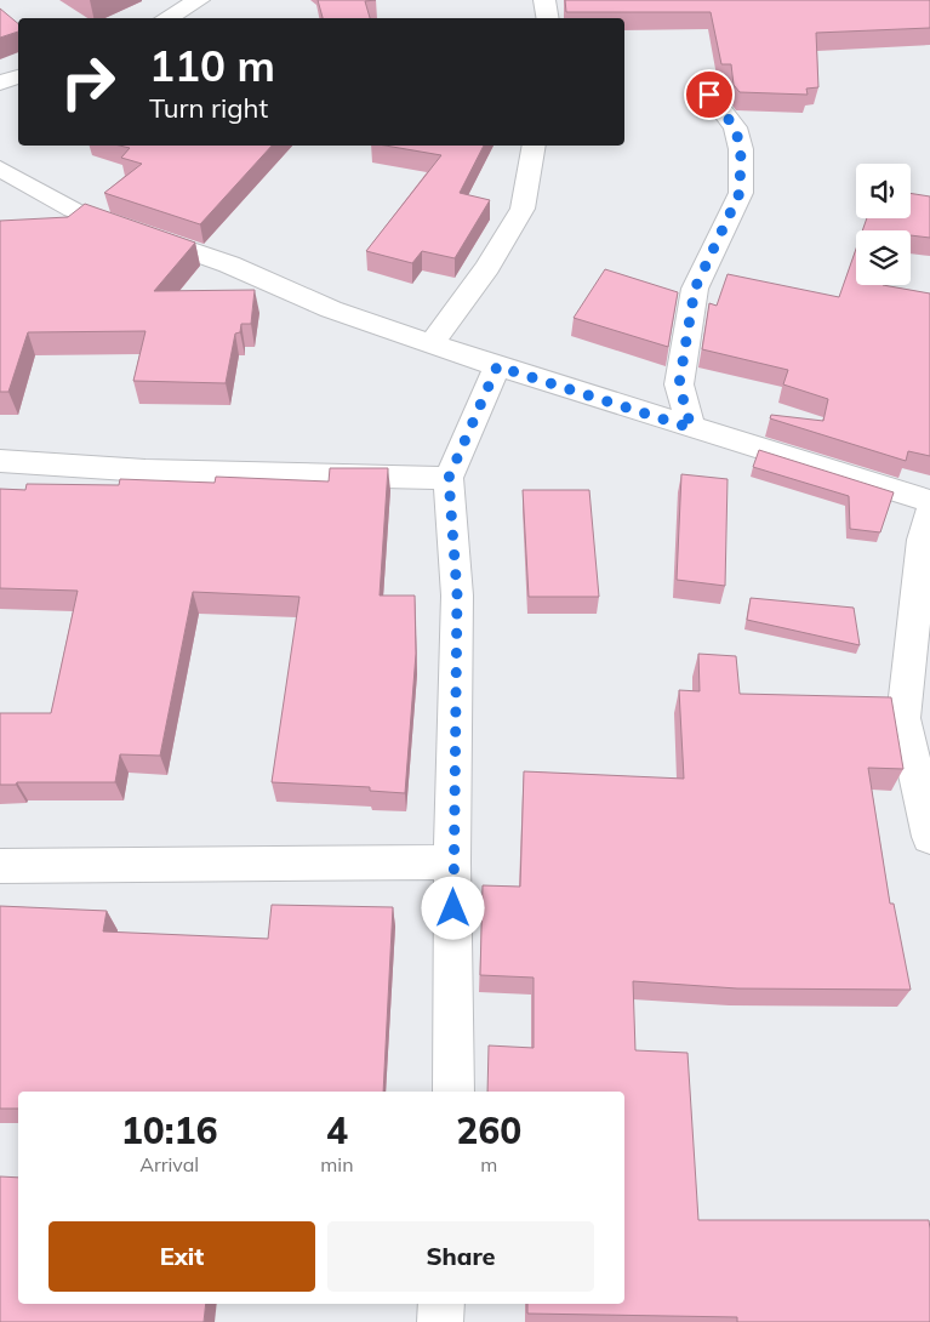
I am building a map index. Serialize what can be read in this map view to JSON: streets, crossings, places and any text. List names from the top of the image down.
{
  "page": {
    "turn": ["110 m", "Turn right"],
    "eta": [
      "10:16",
      "Arrival",
      "4",
      "min",
      "260",
      "m"
    ],
    "buttons": ["Exit", "Share"]
  }
}
